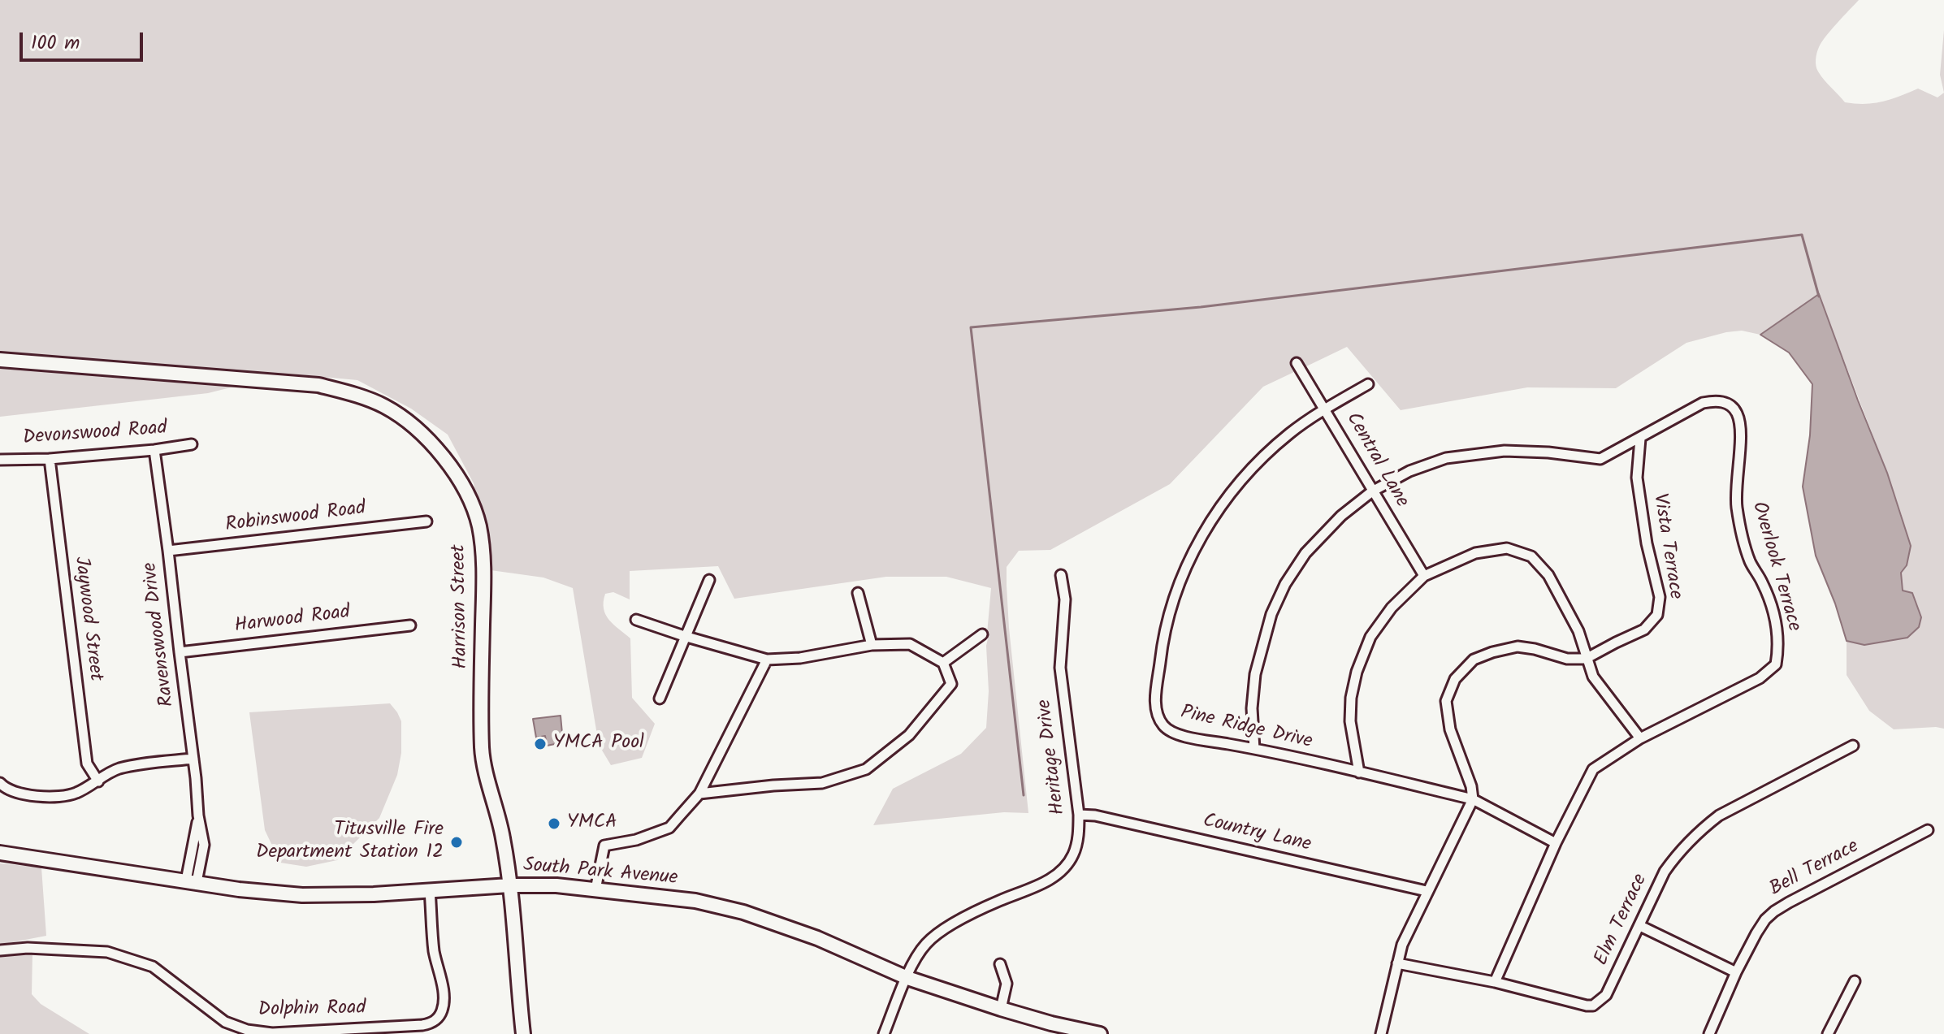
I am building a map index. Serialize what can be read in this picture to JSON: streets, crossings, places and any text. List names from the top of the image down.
{
  "streets": {
    "street": [
      "Devonswood Road",
      "Central Lane",
      "Robinswood Road",
      "Vista Terrace",
      "Overlook Terrace",
      "Harrison Street",
      "Jaywood Street",
      "Harwood Road",
      "Ravenswood Drive",
      "Pine Ridge Drive",
      "Heritage Drive",
      "Country Lane",
      "Bell Terrace",
      "South Park Avenue",
      "Elm Terrace",
      "Dolphin Road"
    ]
  },
  "crossings": [
    ["Devonswood Road", "Jaywood Street"],
    ["Devonswood Road", "Ravenswood Drive"],
    ["Central Lane", "Overlook Terrace"],
    ["Central Lane", "Pine Ridge Drive"],
    ["Robinswood Road", "Ravenswood Drive"],
    ["Vista Terrace", "Overlook Terrace"],
    ["Overlook Terrace", "Pine Ridge Drive"],
    ["Overlook Terrace", "Elm Terrace"],
    ["Harrison Street", "South Park Avenue"],
    ["Harwood Road", "Ravenswood Drive"],
    ["Ravenswood Drive", "South Park Avenue"],
    ["Heritage Drive", "Country Lane"],
    ["Heritage Drive", "South Park Avenue"],
    ["South Park Avenue", "Dolphin Road"]
  ],
  "places": ["YMCA Pool", "YMCA", "Titusville Fire Department Station 12"],
  "scale_bar": "100 m"
}
